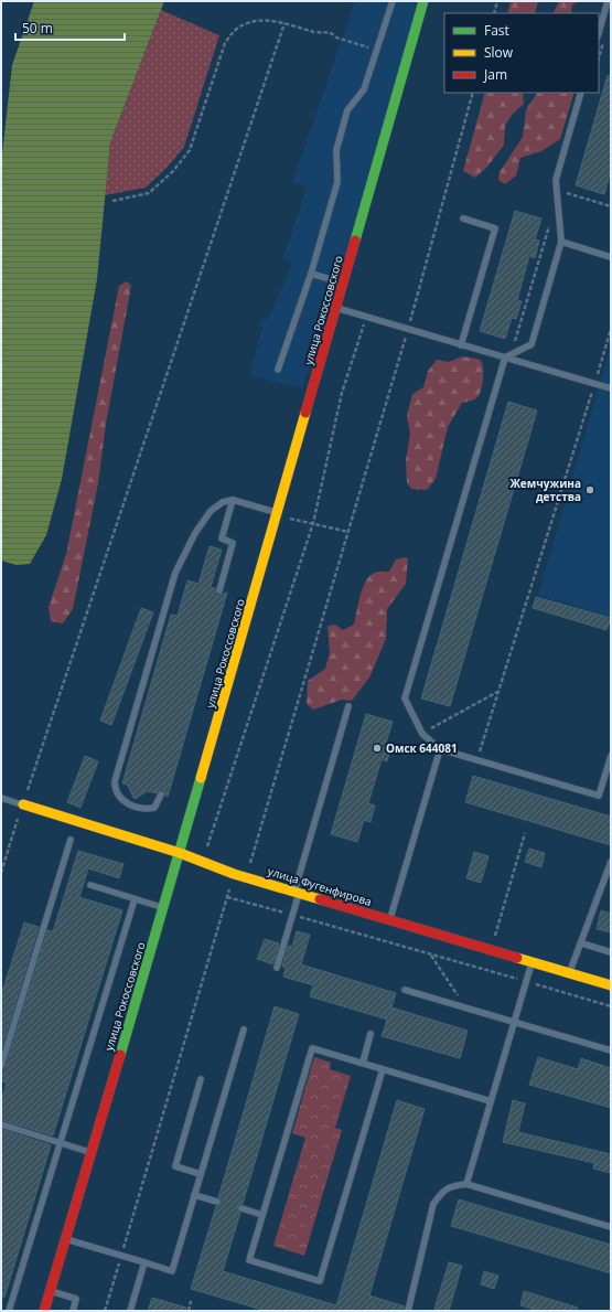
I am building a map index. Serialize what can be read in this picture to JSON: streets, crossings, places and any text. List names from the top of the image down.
{
  "streets": {
    "street": ["улица Рокоссовского", "улица Фугенфирова"]
  },
  "crossings": [
    ["улица Рокоссовского", "улица Фугенфирова"]
  ],
  "places": ["Жемчужина детства", "Омск 644081"],
  "legend": ["Fast", "Slow", "Jam"],
  "scale_bar": "50 m"
}
